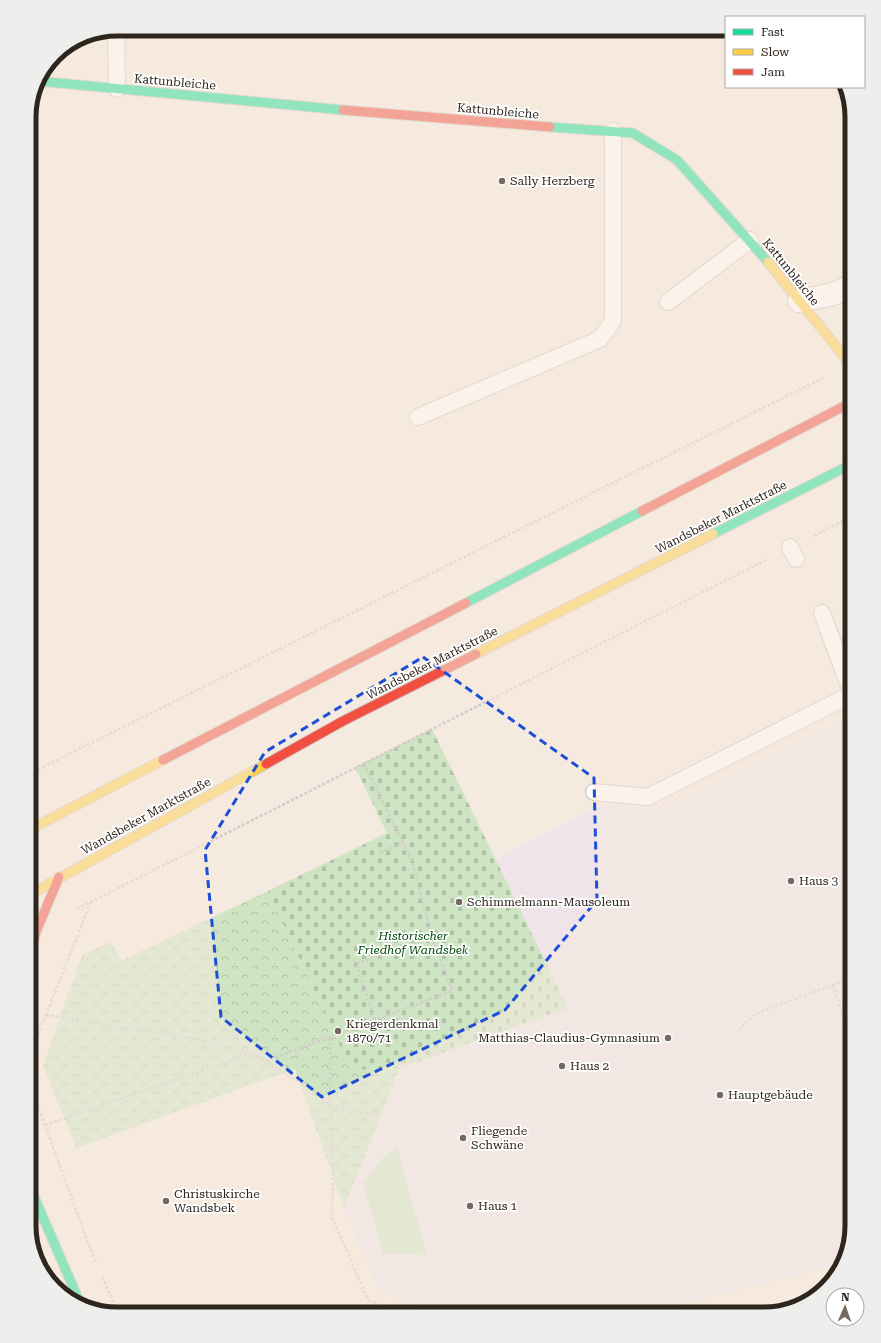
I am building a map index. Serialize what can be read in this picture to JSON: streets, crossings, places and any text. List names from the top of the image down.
{
  "streets": {
    "main road": ["Kattunbleiche", "Wandsbeker Marktstraße"]
  },
  "parks": ["Historischer Friedhof Wandsbek"],
  "places": [
    "Sally Herzberg",
    "Haus 3",
    "Schimmelmann-Mausoleum",
    "Kriegerdenkmal 1870/71",
    "Matthias-Claudius-Gymnasium",
    "Haus 2",
    "Hauptgebäude",
    "Fliegende Schwäne",
    "Christuskirche Wandsbek",
    "Haus 1"
  ],
  "legend": ["Fast", "Slow", "Jam"],
  "north": "top"
}
